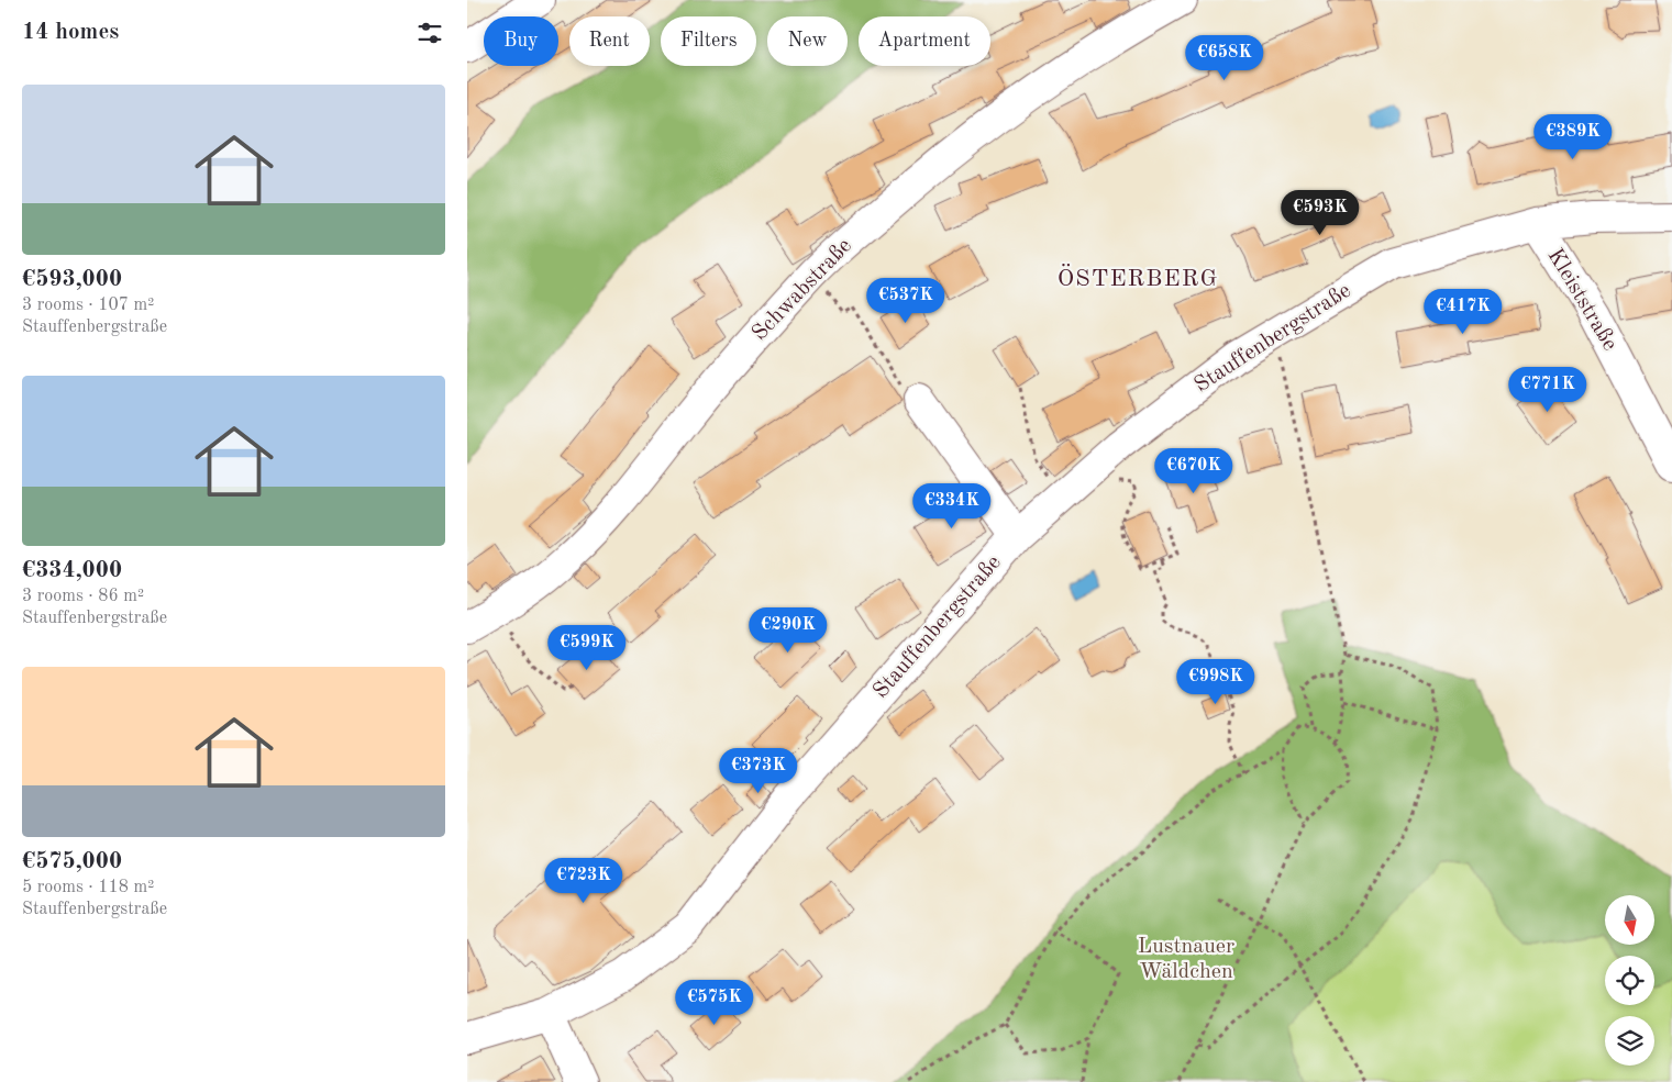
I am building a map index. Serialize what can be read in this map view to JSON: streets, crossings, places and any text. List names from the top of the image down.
{
  "streets": {
    "street": ["Schwabstraße", "Kleiststraße", "Stauffenbergstraße"]
  },
  "crossings": [
    ["Kleiststraße", "Stauffenbergstraße"]
  ],
  "districts": ["ÖSTERBERG"],
  "parks": ["Lustnauer Wäldchen"],
  "north": "bottom",
  "page": {
    "heading": "14 homes",
    "chip": [
      "Buy",
      "Rent",
      "Filters",
      "New",
      "Apartment"
    ],
    "price": [
      "€658K",
      "€389K",
      "€593K",
      "€537K",
      "€417K",
      "€771K",
      "€670K",
      "€334K",
      "€290K",
      "€599K",
      "€998K",
      "€373K",
      "€723K",
      "€575K"
    ],
    "list": [
      {
        "name": "€593,000",
        "note": "3 rooms · 107 m² · Stauffenbergstraße"
      },
      {
        "name": "€334,000",
        "note": "3 rooms · 86 m² · Stauffenbergstraße"
      },
      {
        "name": "€575,000",
        "note": "5 rooms · 118 m² · Stauffenbergstraße"
      }
    ]
  }
}
